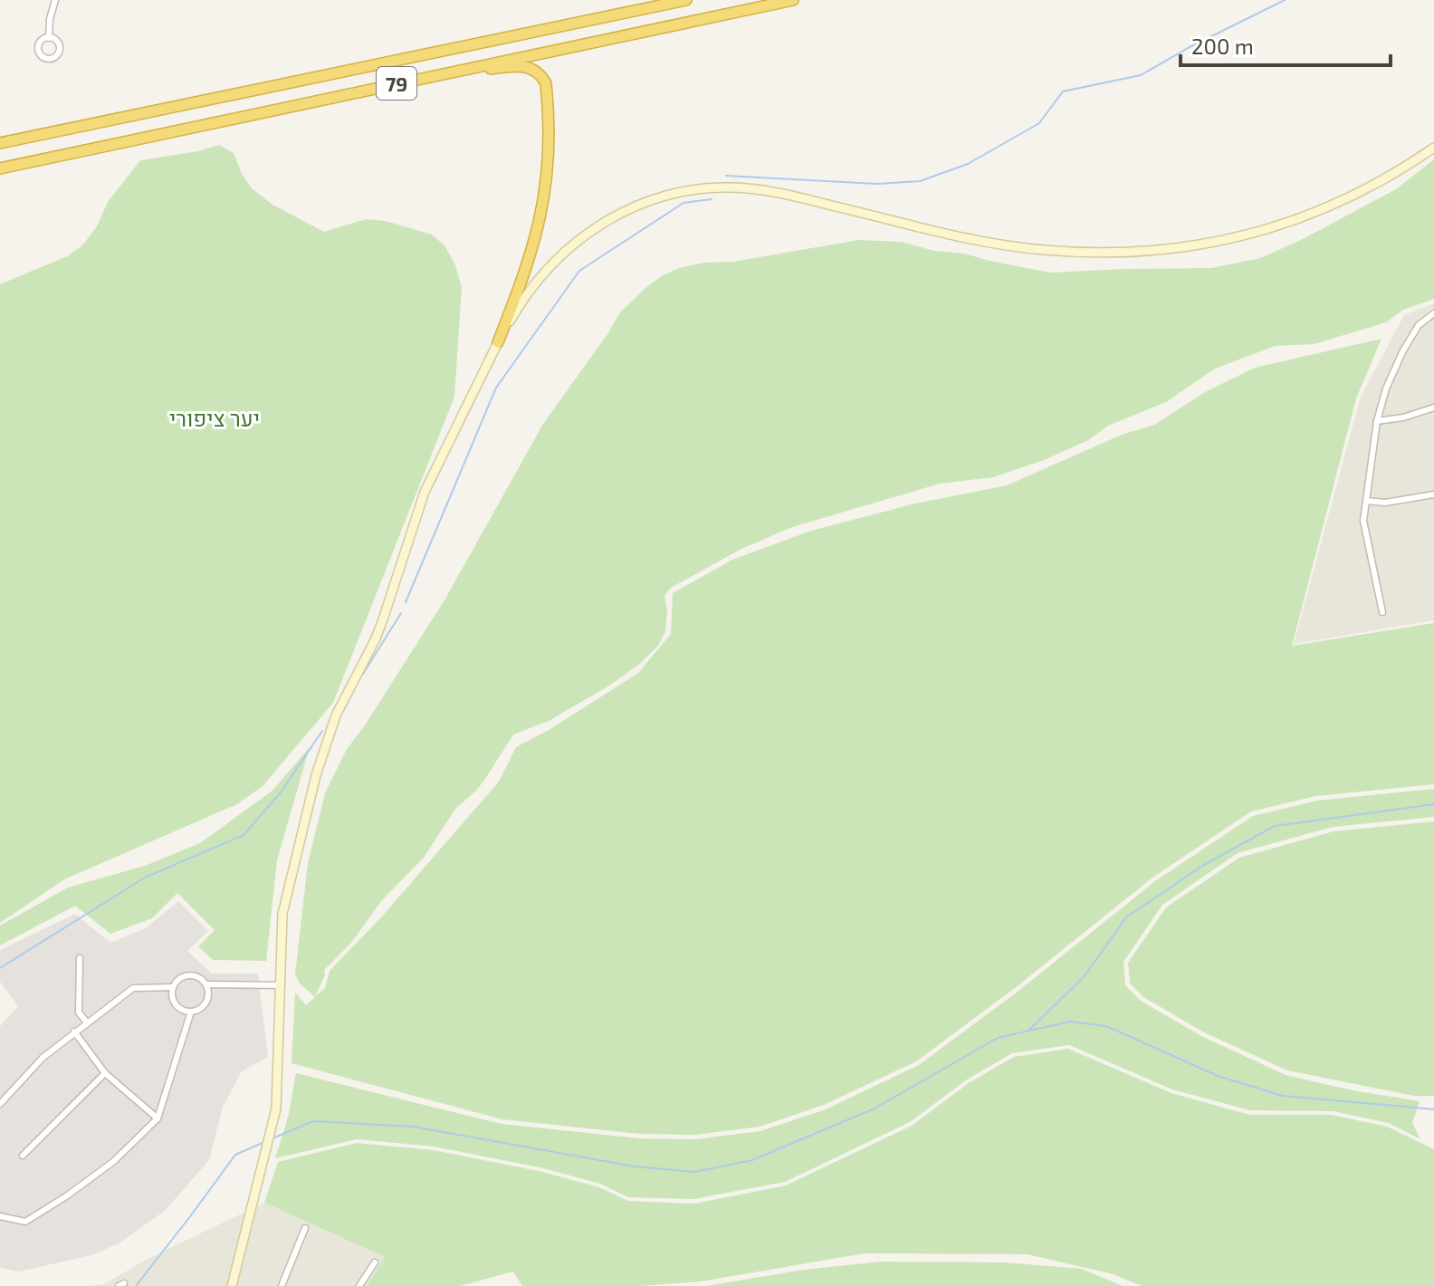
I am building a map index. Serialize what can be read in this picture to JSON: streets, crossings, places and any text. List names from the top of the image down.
{
  "streets": {
    "highway": ["79"]
  },
  "parks": ["יער ציפורי"],
  "scale_bar": "200 m"
}
